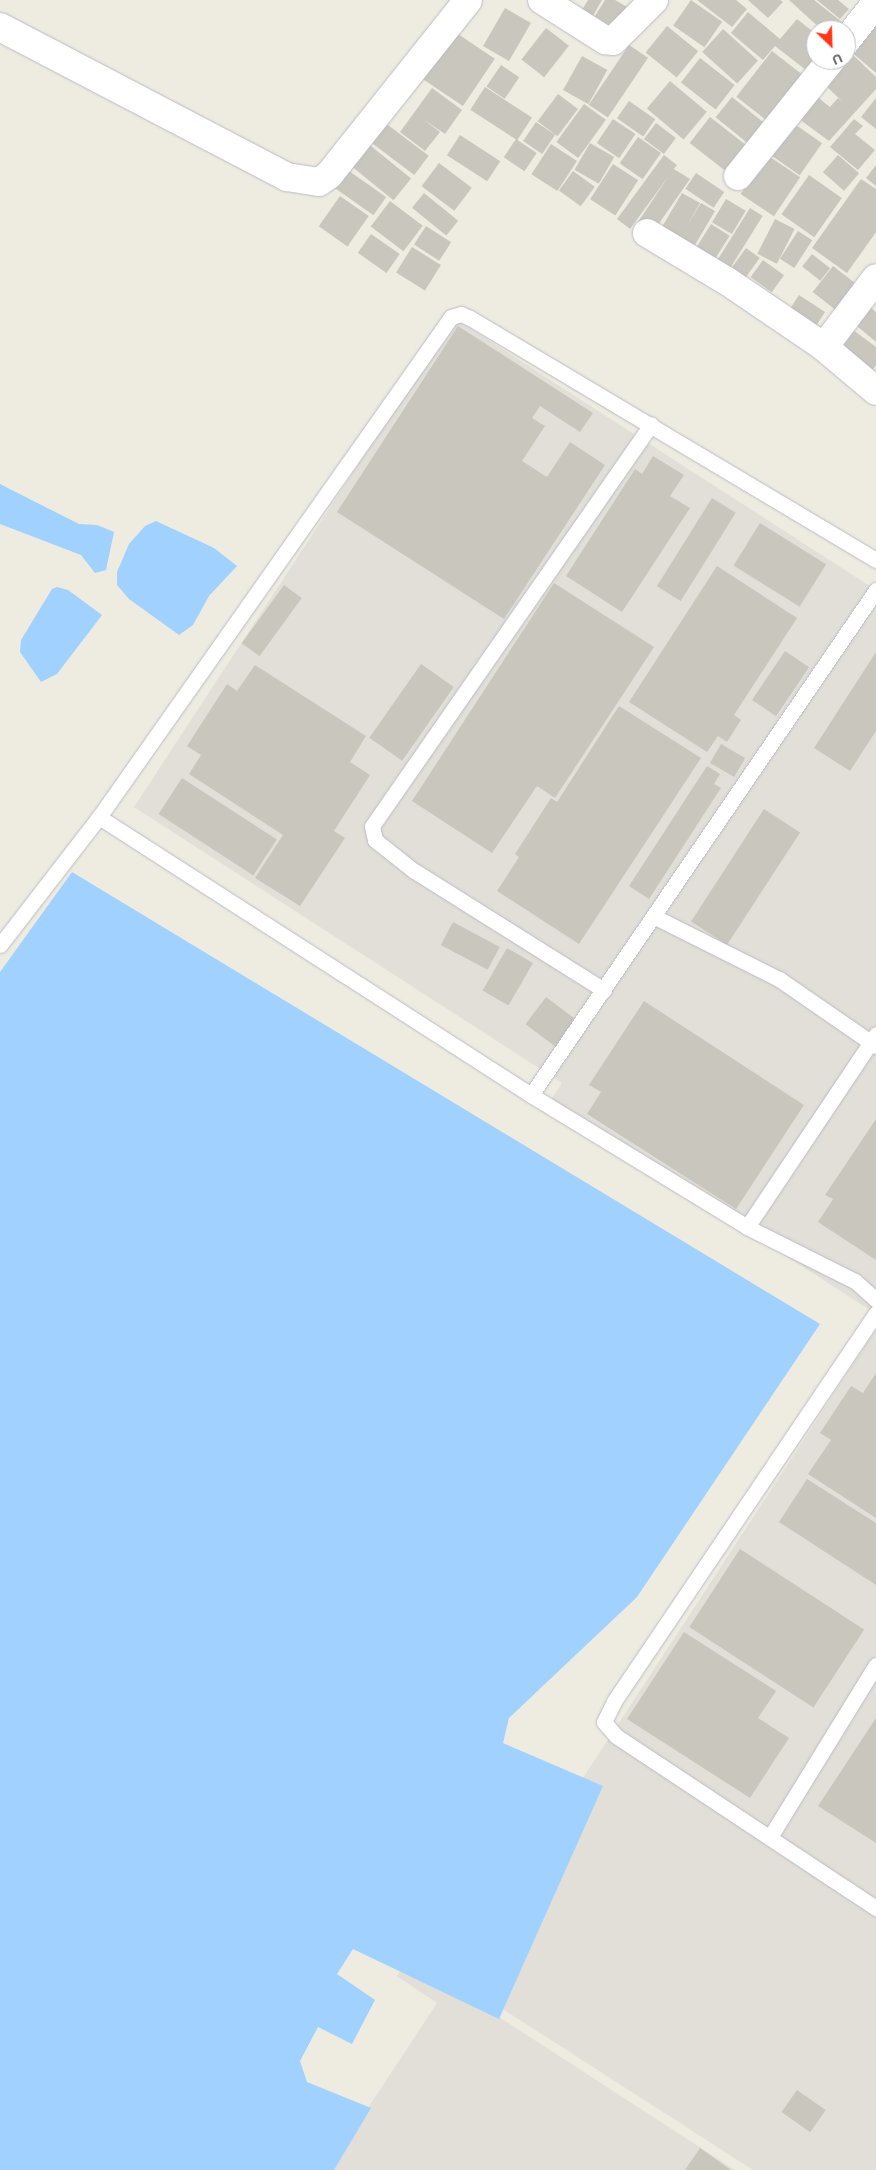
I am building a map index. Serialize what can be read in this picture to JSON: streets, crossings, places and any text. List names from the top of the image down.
{
  "north": "bottom right"
}
